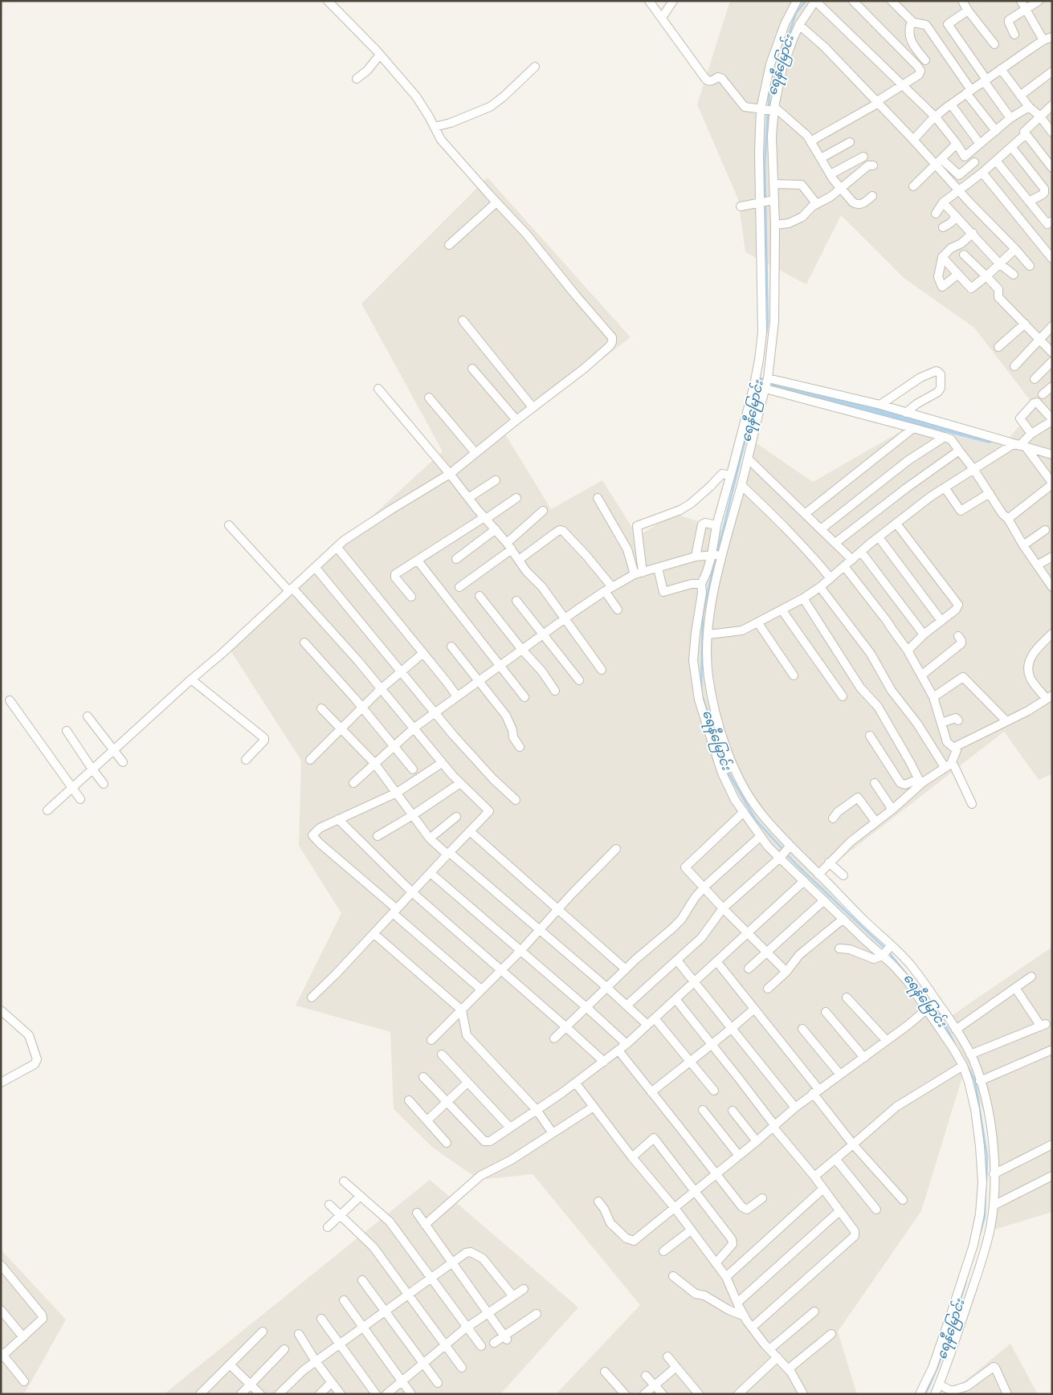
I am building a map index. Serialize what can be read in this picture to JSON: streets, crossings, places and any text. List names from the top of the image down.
{
  "water": ["ရေနီမြောင်း"]
}
